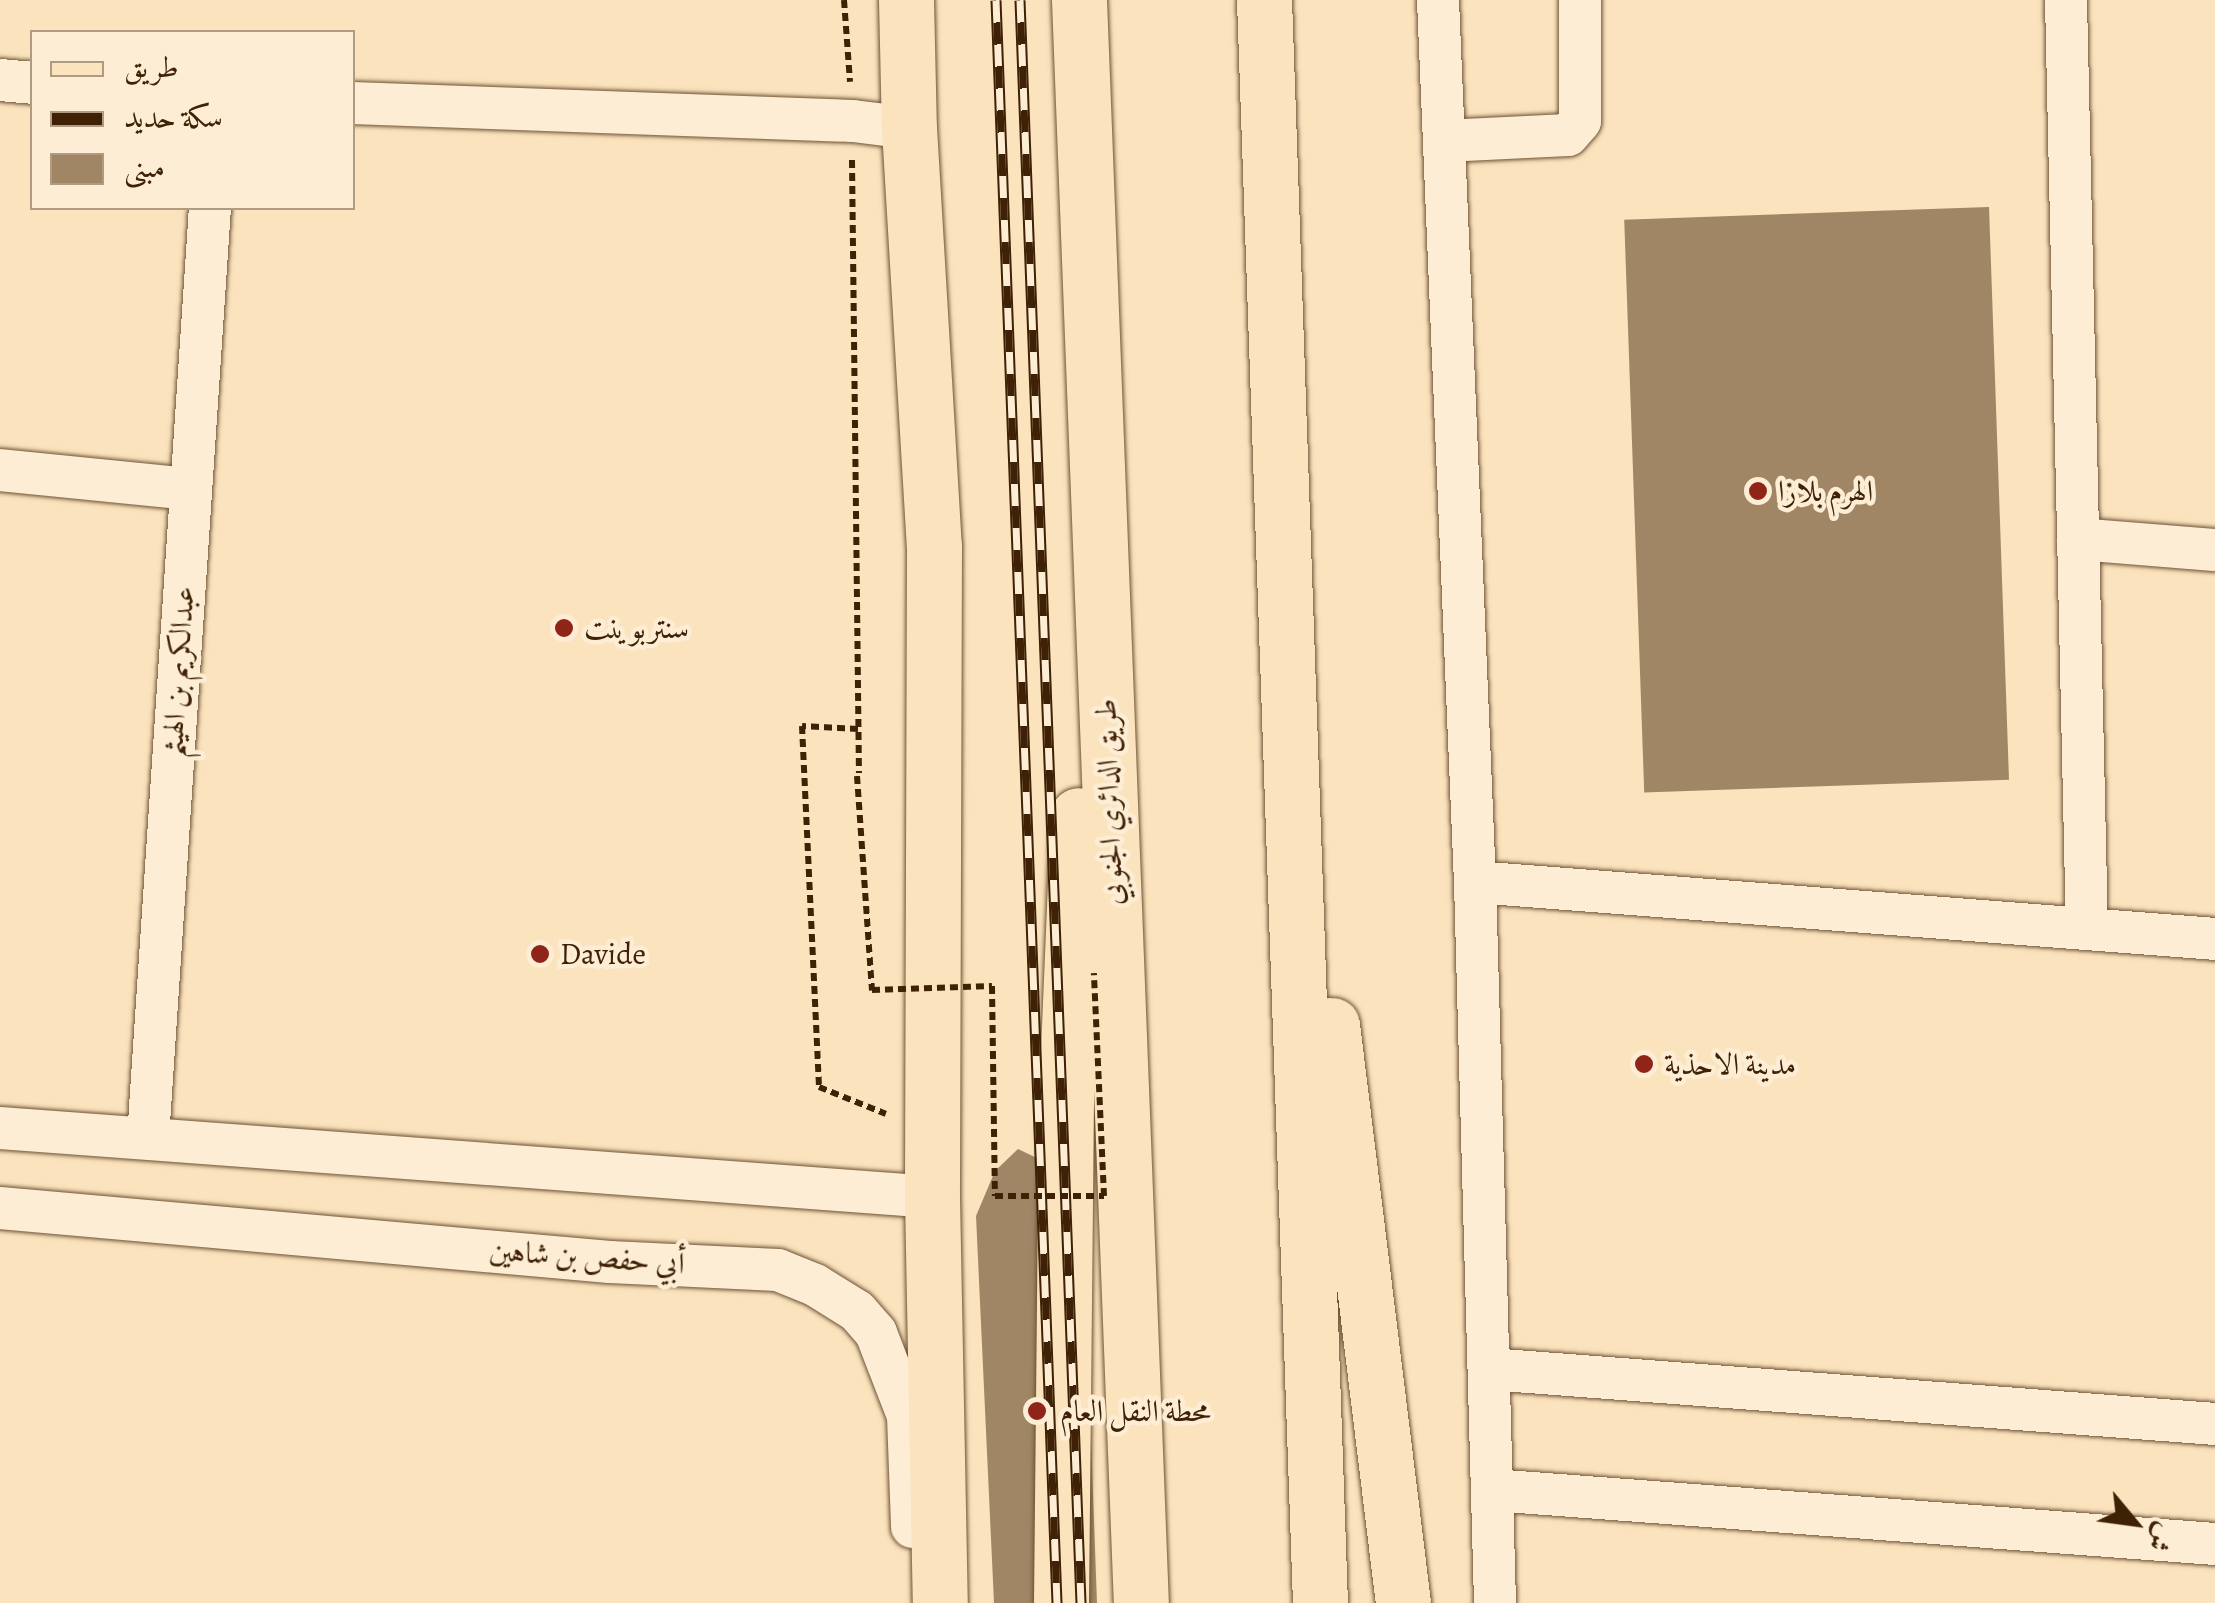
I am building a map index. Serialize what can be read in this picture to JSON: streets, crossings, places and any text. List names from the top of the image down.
{
  "streets": {
    "main road": ["طريق الدائري الجنوبي"],
    "street": ["عبدالكريم بن الهيثم", "أبي حفص بن شاهين"]
  },
  "places": [
    "الهرم بلازا",
    "سنتربوينت",
    "Davide",
    "مدينة الاحذية",
    "محطة النقل العام"
  ],
  "legend": ["طريق", "سكة حديد", "مبنى"],
  "north": "bottom right"
}
